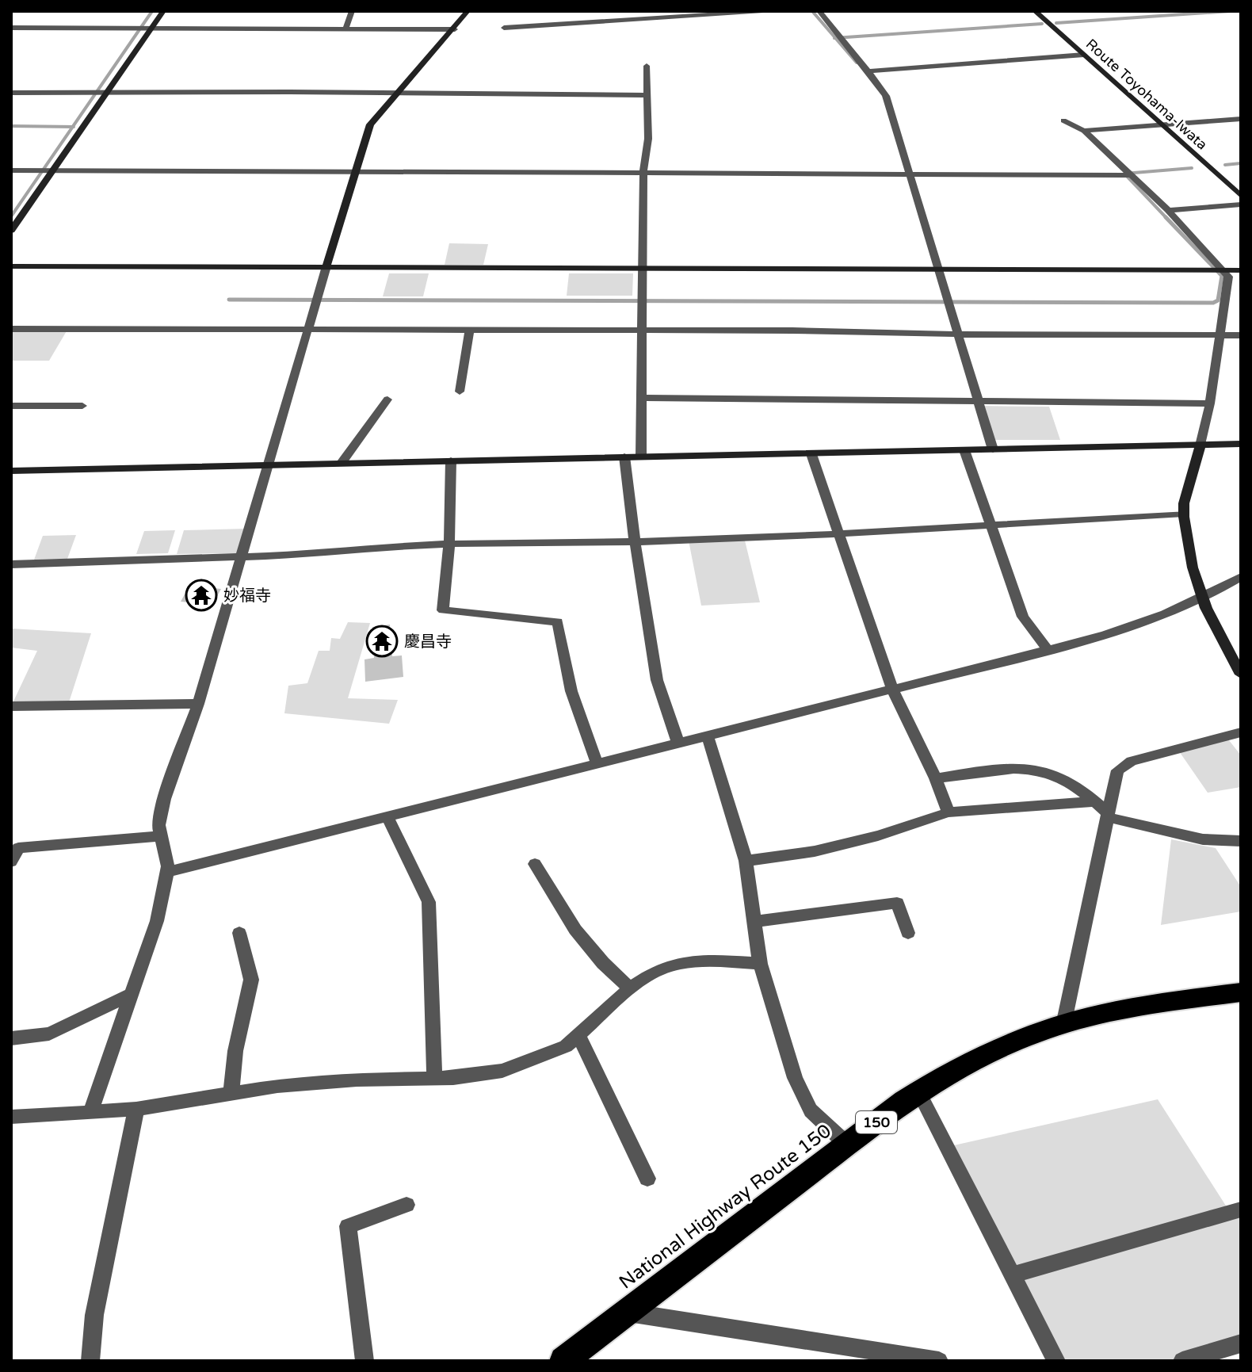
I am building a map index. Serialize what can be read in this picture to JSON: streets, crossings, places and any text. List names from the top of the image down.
{
  "streets": {
    "highway": ["150", "National Highway Route 150"],
    "street": ["Route Toyohama-Iwata"]
  },
  "places": {
    "temple": ["妙福寺", "慶昌寺"]
  }
}
